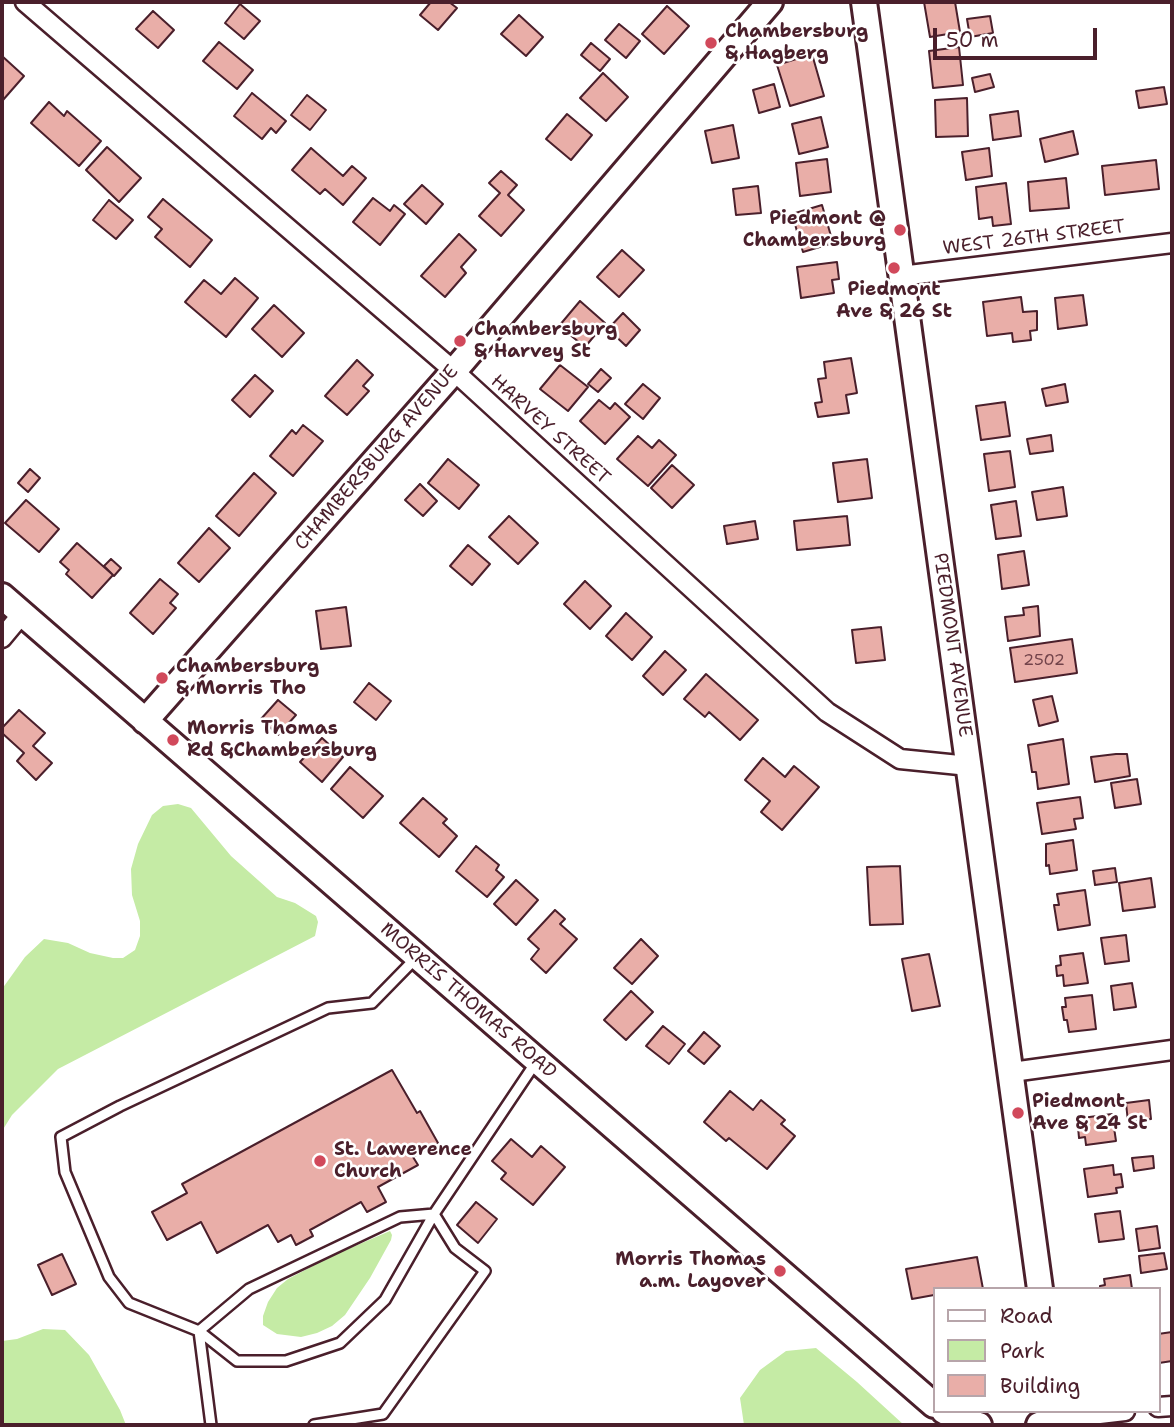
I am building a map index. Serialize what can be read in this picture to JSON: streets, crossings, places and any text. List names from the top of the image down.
{
  "streets": {
    "main road": ["CHAMBERSBURG AVENUE", "PIEDMONT AVENUE", "MORRIS THOMAS ROAD"],
    "street": ["WEST 26TH STREET", "HARVEY STREET"]
  },
  "crossings": [
    ["WEST 26TH STREET", "PIEDMONT AVENUE"],
    ["HARVEY STREET", "CHAMBERSBURG AVENUE"],
    ["HARVEY STREET", "PIEDMONT AVENUE"],
    ["CHAMBERSBURG AVENUE", "MORRIS THOMAS ROAD"]
  ],
  "places": [
    "Chambersburg & Hagberg",
    "Piedmont @ Chambersburg",
    "Piedmont Ave & 26 St",
    "Chambersburg & Harvey St",
    "Chambersburg & Morris Tho",
    "Morris Thomas Rd &Chambersburg",
    "Piedmont Ave & 24 St",
    "St. Lawerence Church",
    "Morris Thomas a.m. Layover"
  ],
  "house_numbers": ["2502"],
  "legend": ["Road", "Park", "Building"],
  "scale_bar": "50 m"
}
